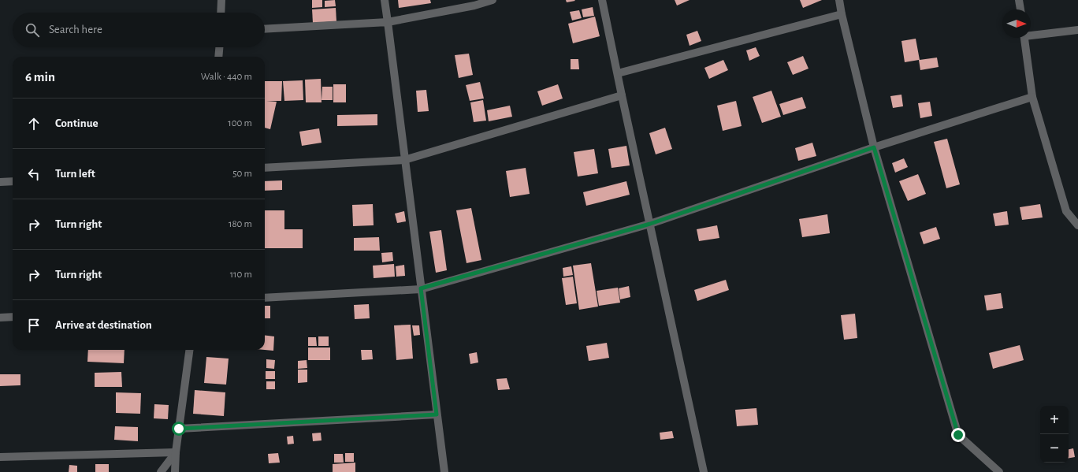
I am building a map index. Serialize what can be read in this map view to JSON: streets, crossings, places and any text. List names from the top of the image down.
{
  "north": "right",
  "page": {
    "search": "Search here",
    "heading": ["6 min", "Walk · 440 m"],
    "list": [
      ["Continue", "100 m"],
      ["Turn left", "50 m"],
      ["Turn right", "180 m"],
      ["Turn right", "110 m"],
      "Arrive at destination"
    ],
    "map_buttons": ["+", "−"]
  }
}
